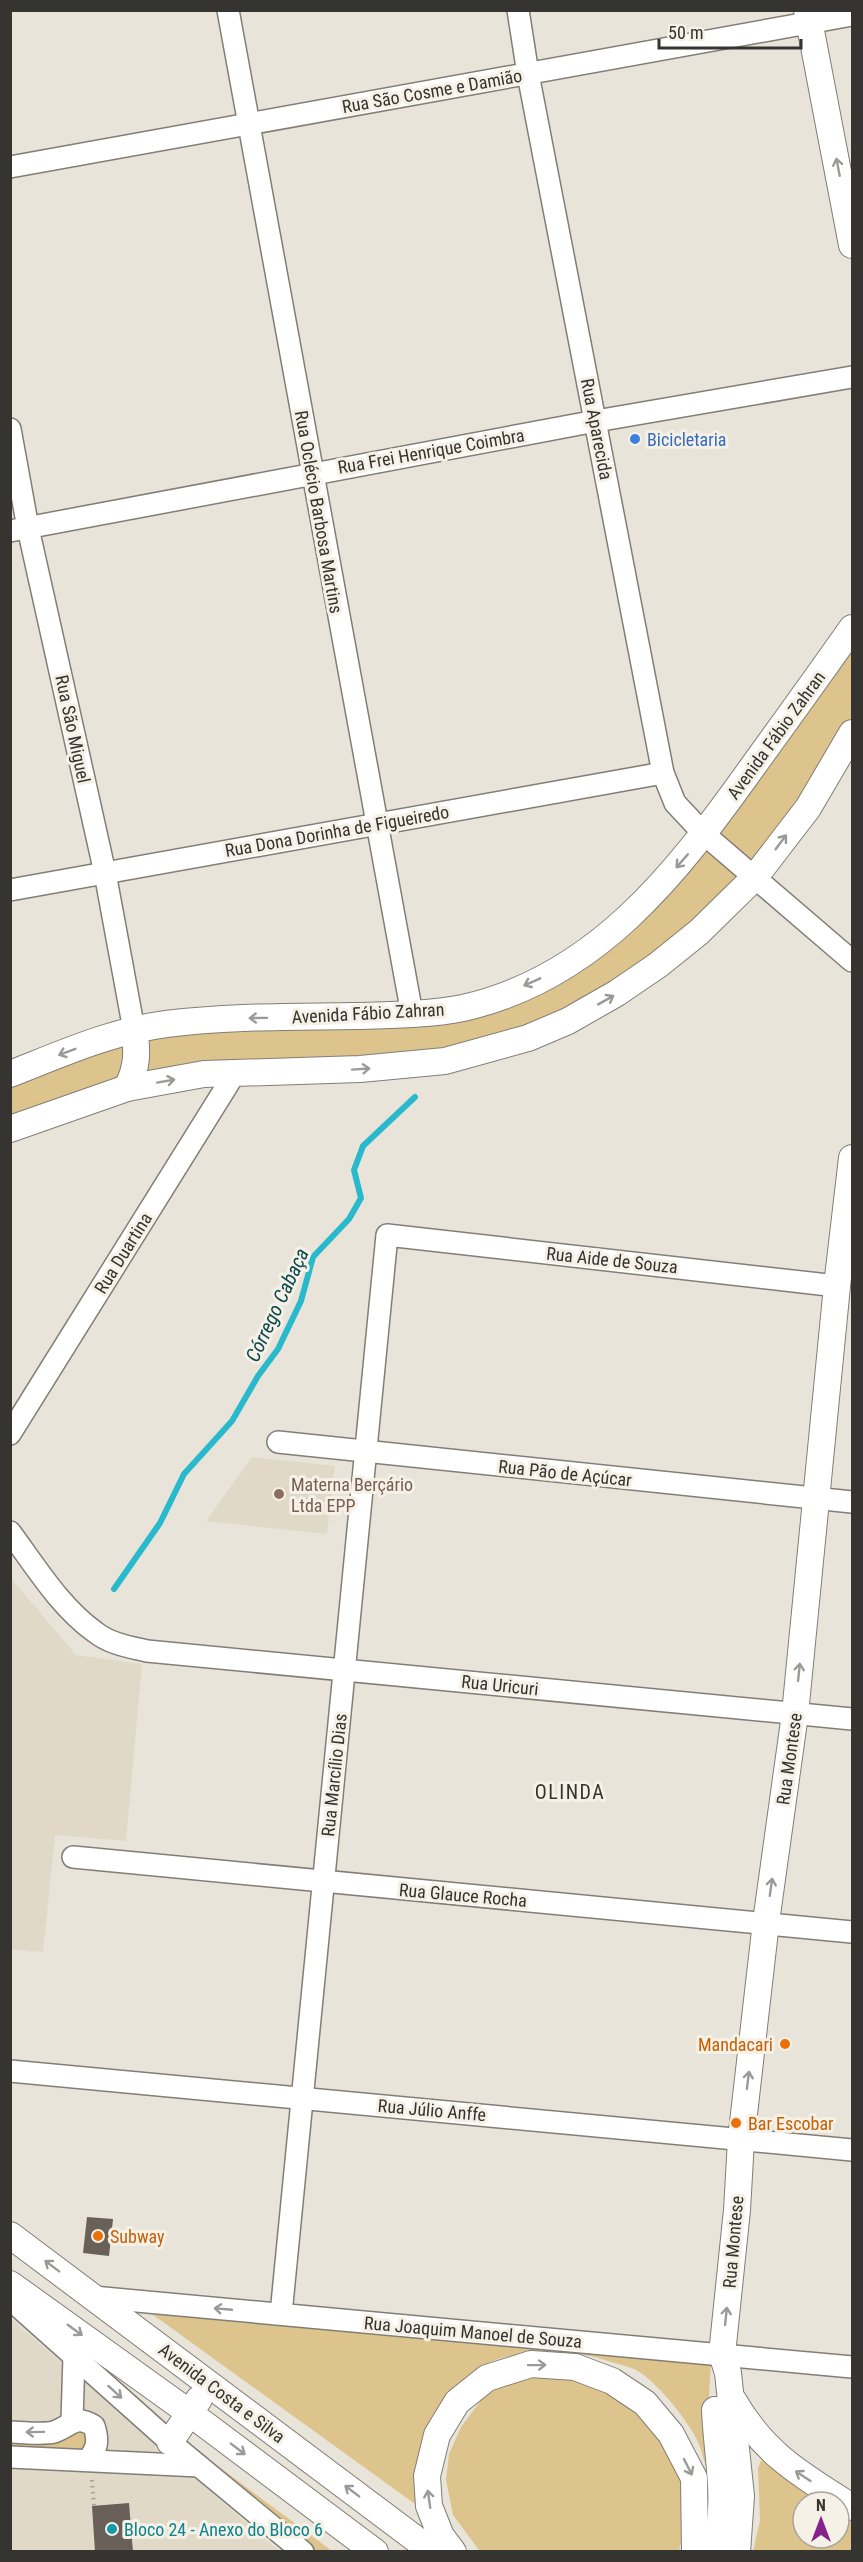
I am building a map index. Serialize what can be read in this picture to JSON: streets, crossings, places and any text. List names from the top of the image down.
{
  "streets": {
    "main road": ["Avenida Fábio Zahran", "Rua Montese", "Avenida Costa e Silva"],
    "street": [
      "Rua São Cosme e Damião",
      "Rua Aparecida",
      "Rua Frei Henrique Coimbra",
      "Rua Oclécio Barbosa Martins",
      "Rua São Miguel",
      "Rua Dona Dorinha de Figueiredo",
      "Rua Duartina",
      "Rua Aide de Souza",
      "Rua Pão de Açúcar",
      "Rua Uricuri",
      "Rua Marcílio Dias",
      "Rua Glauce Rocha",
      "Rua Júlio Anffe",
      "Rua Joaquim Manoel de Souza"
    ]
  },
  "crossings": [
    ["Rua São Cosme e Damião", "Rua Aparecida"],
    ["Rua São Cosme e Damião", "Rua Oclécio Barbosa Martins"],
    ["Rua Aparecida", "Rua Frei Henrique Coimbra"],
    ["Rua Aparecida", "Avenida Fábio Zahran"],
    ["Rua Aparecida", "Rua Dona Dorinha de Figueiredo"],
    ["Rua Frei Henrique Coimbra", "Rua Oclécio Barbosa Martins"],
    ["Rua Frei Henrique Coimbra", "Rua São Miguel"],
    ["Rua Oclécio Barbosa Martins", "Avenida Fábio Zahran"],
    ["Rua Oclécio Barbosa Martins", "Rua Dona Dorinha de Figueiredo"],
    ["Rua São Miguel", "Avenida Fábio Zahran"],
    ["Rua São Miguel", "Rua Dona Dorinha de Figueiredo"],
    ["Rua Aide de Souza", "Rua Montese"],
    ["Rua Aide de Souza", "Rua Marcílio Dias"],
    ["Rua Pão de Açúcar", "Rua Montese"],
    ["Rua Pão de Açúcar", "Rua Marcílio Dias"],
    ["Rua Uricuri", "Rua Montese"],
    ["Rua Uricuri", "Rua Marcílio Dias"],
    ["Rua Montese", "Rua Glauce Rocha"],
    ["Rua Montese", "Rua Júlio Anffe"],
    ["Rua Montese", "Rua Joaquim Manoel de Souza"],
    ["Rua Marcílio Dias", "Rua Glauce Rocha"],
    ["Rua Marcílio Dias", "Rua Júlio Anffe"],
    ["Rua Marcílio Dias", "Rua Joaquim Manoel de Souza"],
    ["Rua Joaquim Manoel de Souza", "Avenida Costa e Silva"]
  ],
  "one_way": ["Rua Montese"],
  "districts": ["OLINDA"],
  "water": ["Córrego Cabaça"],
  "places": [
    "Bicicletaria",
    "Materna Berçário Ltda EPP",
    "Mandacari",
    "Bar Escobar",
    "Subway",
    "Bloco 24 - Anexo do Bloco 6"
  ],
  "scale_bar": "50 m",
  "north": "top"
}
